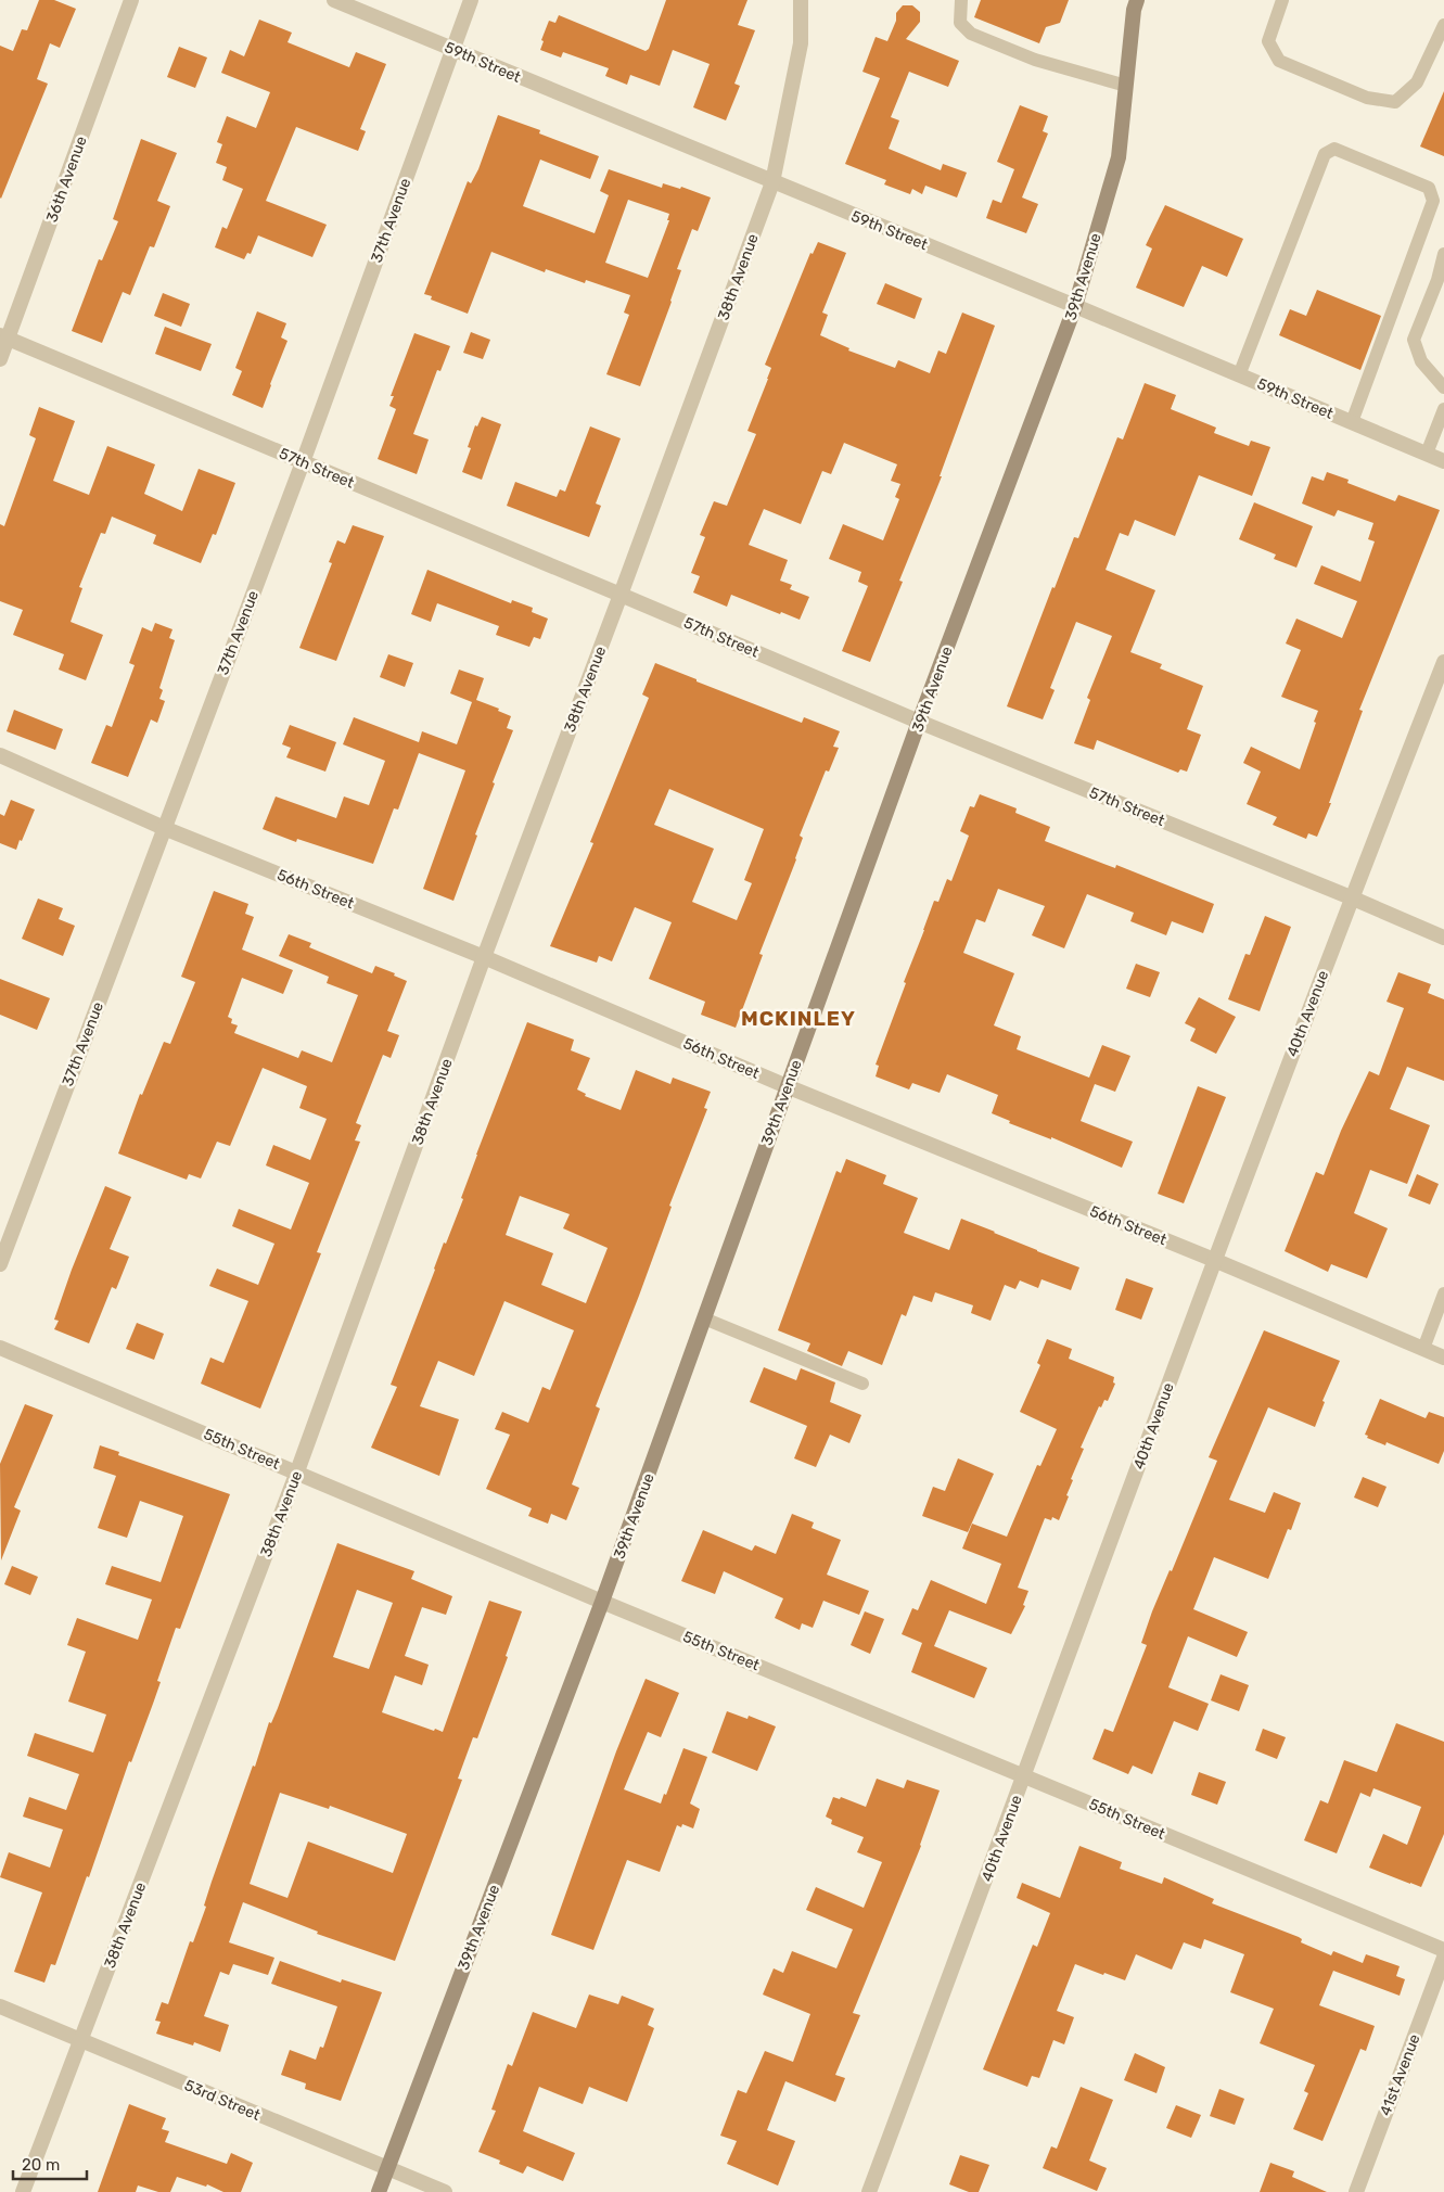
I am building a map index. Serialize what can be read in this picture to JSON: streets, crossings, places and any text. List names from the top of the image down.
{
  "streets": {
    "main road": ["39th Avenue"],
    "street": [
      "59th Street",
      "36th Avenue",
      "37th Avenue",
      "38th Avenue",
      "57th Street",
      "56th Street",
      "40th Avenue",
      "55th Street",
      "41st Avenue",
      "53rd Street"
    ]
  },
  "crossings": [
    ["59th Street", "37th Avenue"],
    ["59th Street", "38th Avenue"],
    ["59th Street", "39th Avenue"],
    ["36th Avenue", "57th Street"],
    ["37th Avenue", "57th Street"],
    ["37th Avenue", "56th Street"],
    ["38th Avenue", "57th Street"],
    ["38th Avenue", "56th Street"],
    ["38th Avenue", "55th Street"],
    ["38th Avenue", "53rd Street"],
    ["39th Avenue", "57th Street"],
    ["39th Avenue", "56th Street"],
    ["39th Avenue", "55th Street"],
    ["39th Avenue", "53rd Street"],
    ["57th Street", "40th Avenue"],
    ["56th Street", "40th Avenue"],
    ["40th Avenue", "55th Street"]
  ],
  "districts": ["MCKINLEY"],
  "scale_bar": "20 m"
}
